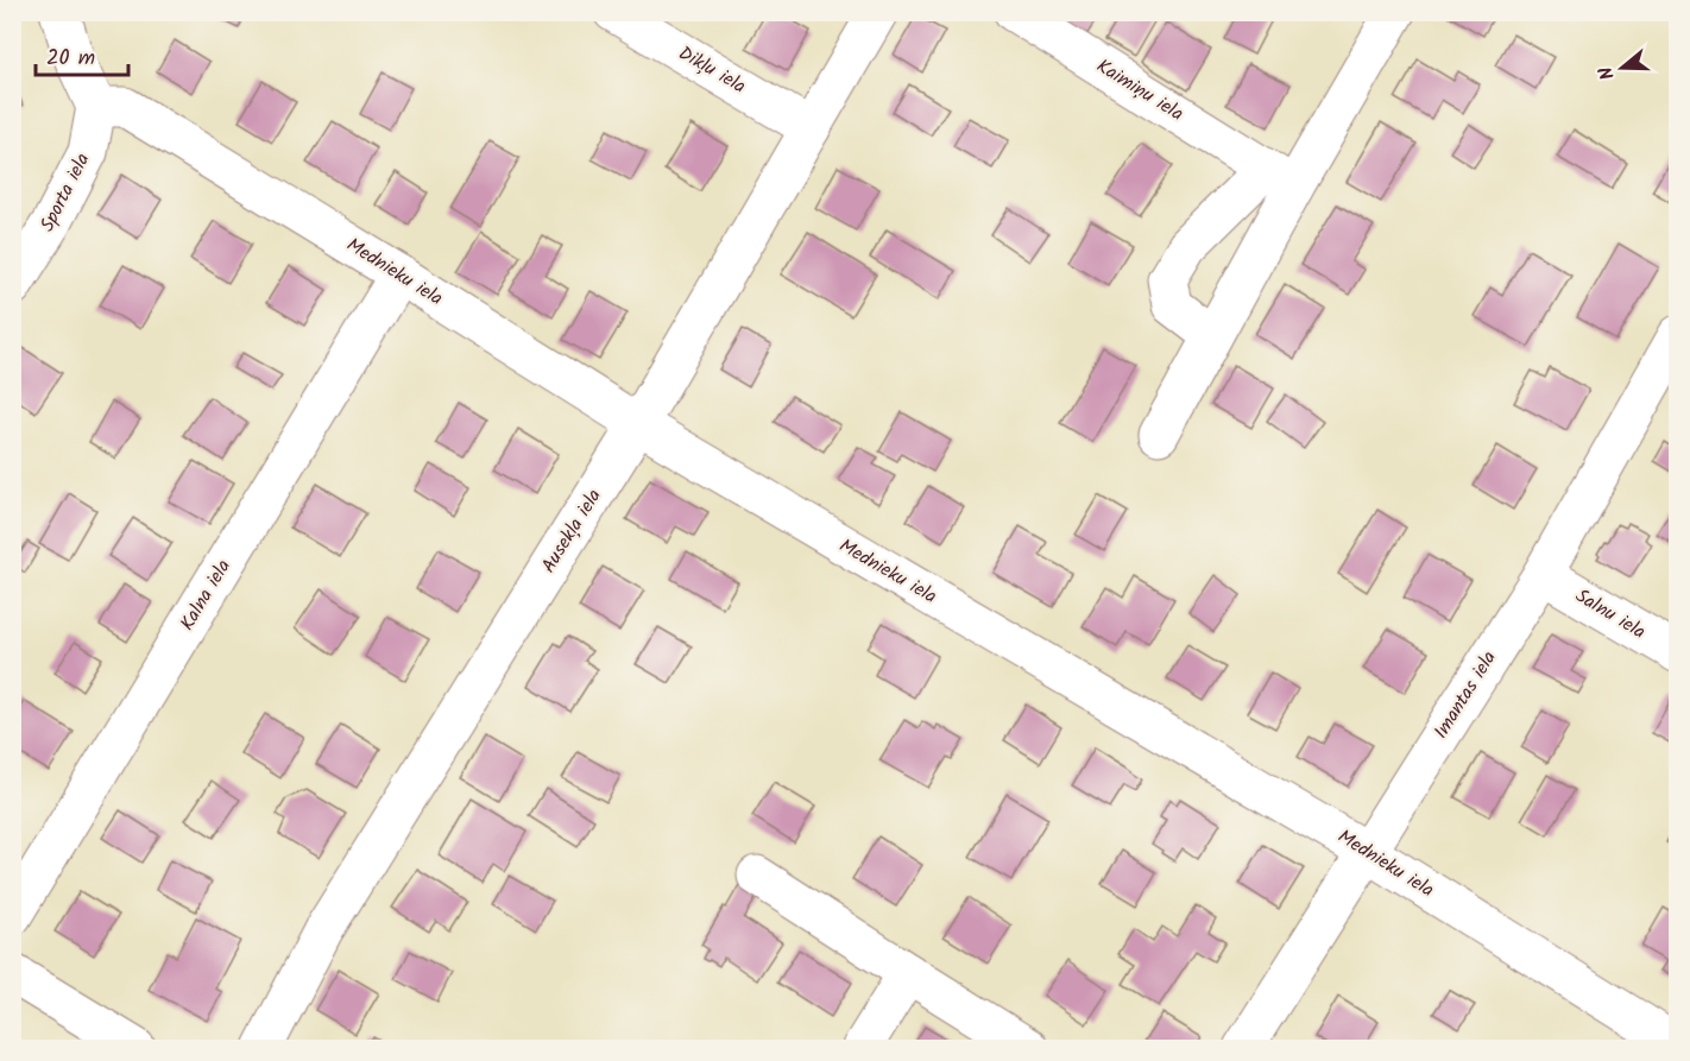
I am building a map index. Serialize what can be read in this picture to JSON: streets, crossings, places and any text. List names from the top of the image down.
{
  "streets": {
    "street": [
      "Dikļu iela",
      "Kaimiņu iela",
      "Sporta iela",
      "Mednieku iela",
      "Ausekļa iela",
      "Kalna iela",
      "Salnu iela",
      "Imantas iela"
    ]
  },
  "crossings": [
    ["Dikļu iela", "Ausekļa iela"],
    ["Sporta iela", "Mednieku iela"],
    ["Mednieku iela", "Ausekļa iela"],
    ["Mednieku iela", "Kalna iela"],
    ["Mednieku iela", "Imantas iela"],
    ["Salnu iela", "Imantas iela"]
  ],
  "scale_bar": "20 m",
  "north": "left"
}
